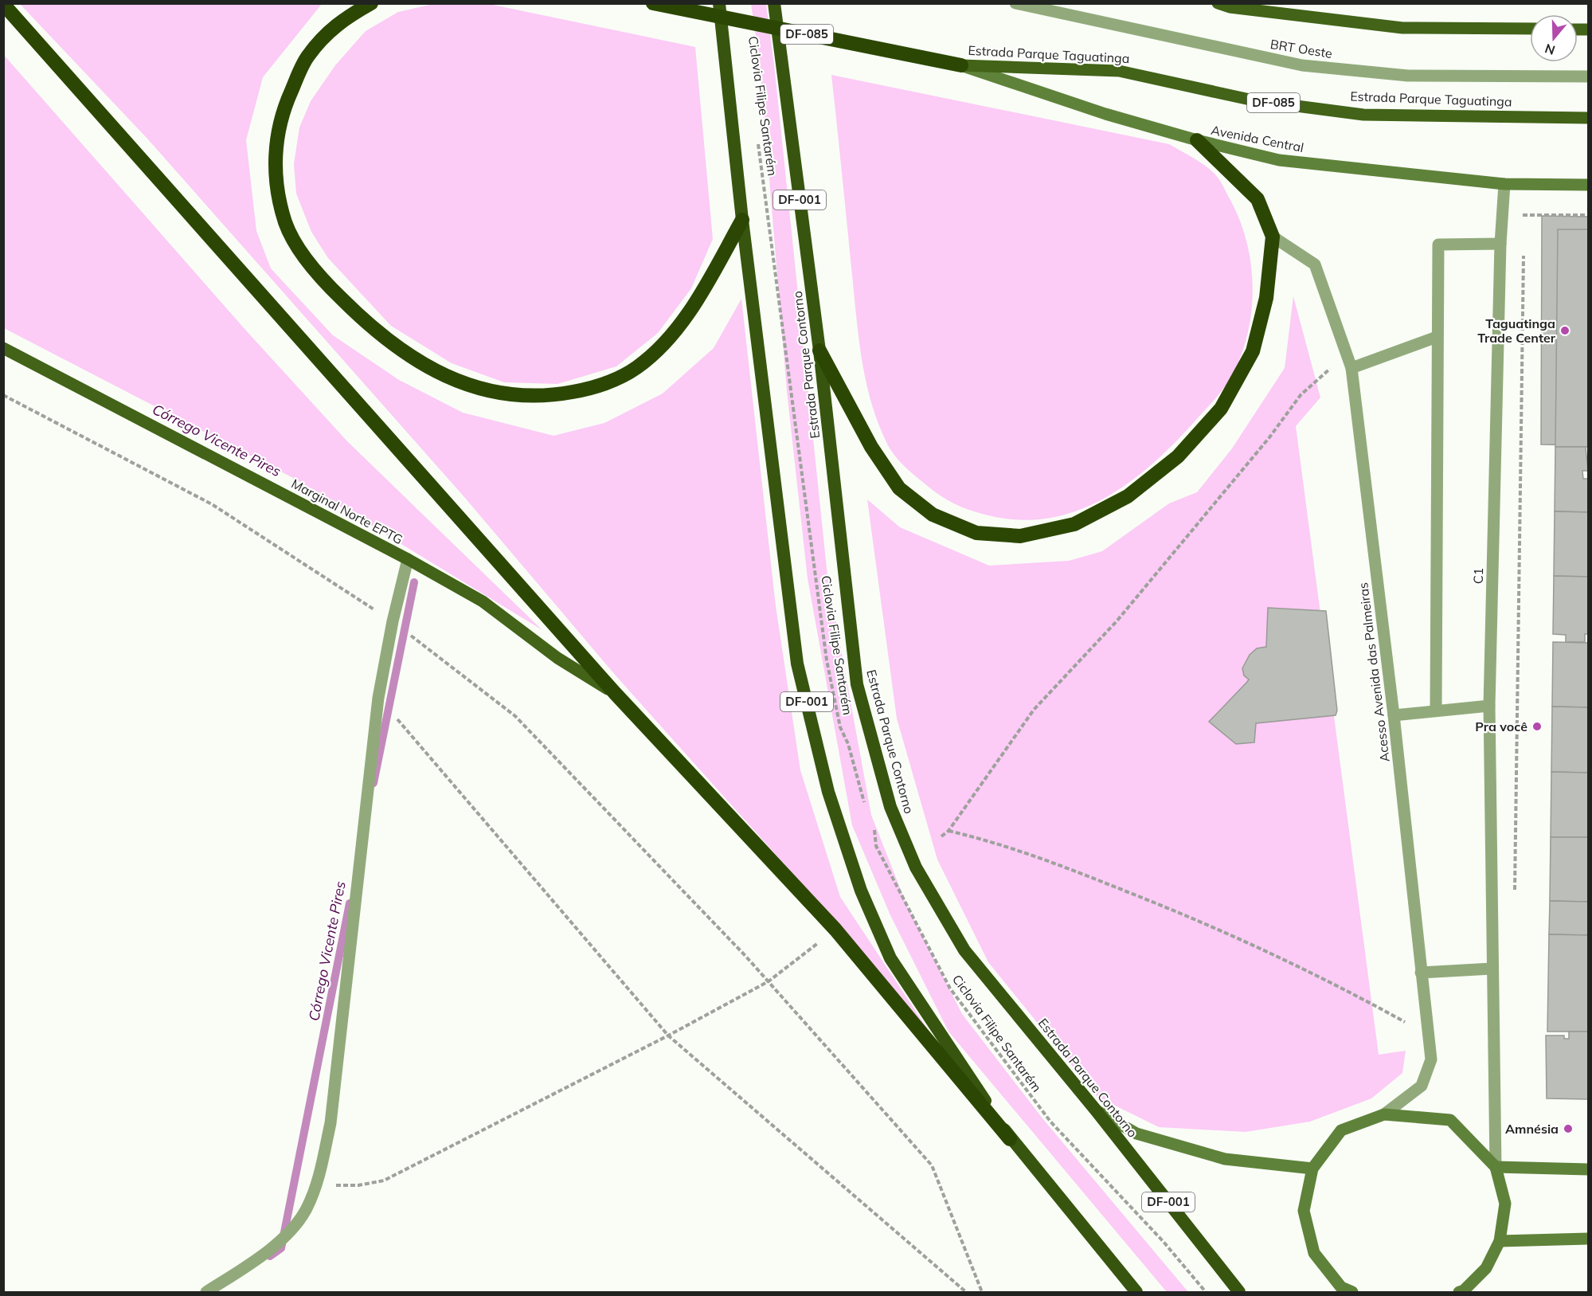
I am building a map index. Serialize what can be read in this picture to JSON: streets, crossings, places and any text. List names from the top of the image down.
{
  "streets": {
    "highway": [
      "DF-085",
      "Estrada Parque Taguatinga",
      "DF-001",
      "Estrada Parque Contorno"
    ],
    "main road": ["Avenida Central", "Marginal Norte EPTG"],
    "street": ["BRT Oeste", "C1", "Acesso Avenida das Palmeiras"],
    "path": ["Ciclovia Filipe Santarém"]
  },
  "crossings": [
    ["Estrada Parque Taguatinga", "Avenida Central"],
    ["Avenida Central", "C1"]
  ],
  "water": ["Córrego Vicente Pires"],
  "places": ["Taguatinga Trade Center", "Pra você", "Amnésia"],
  "north": "bottom"
}
